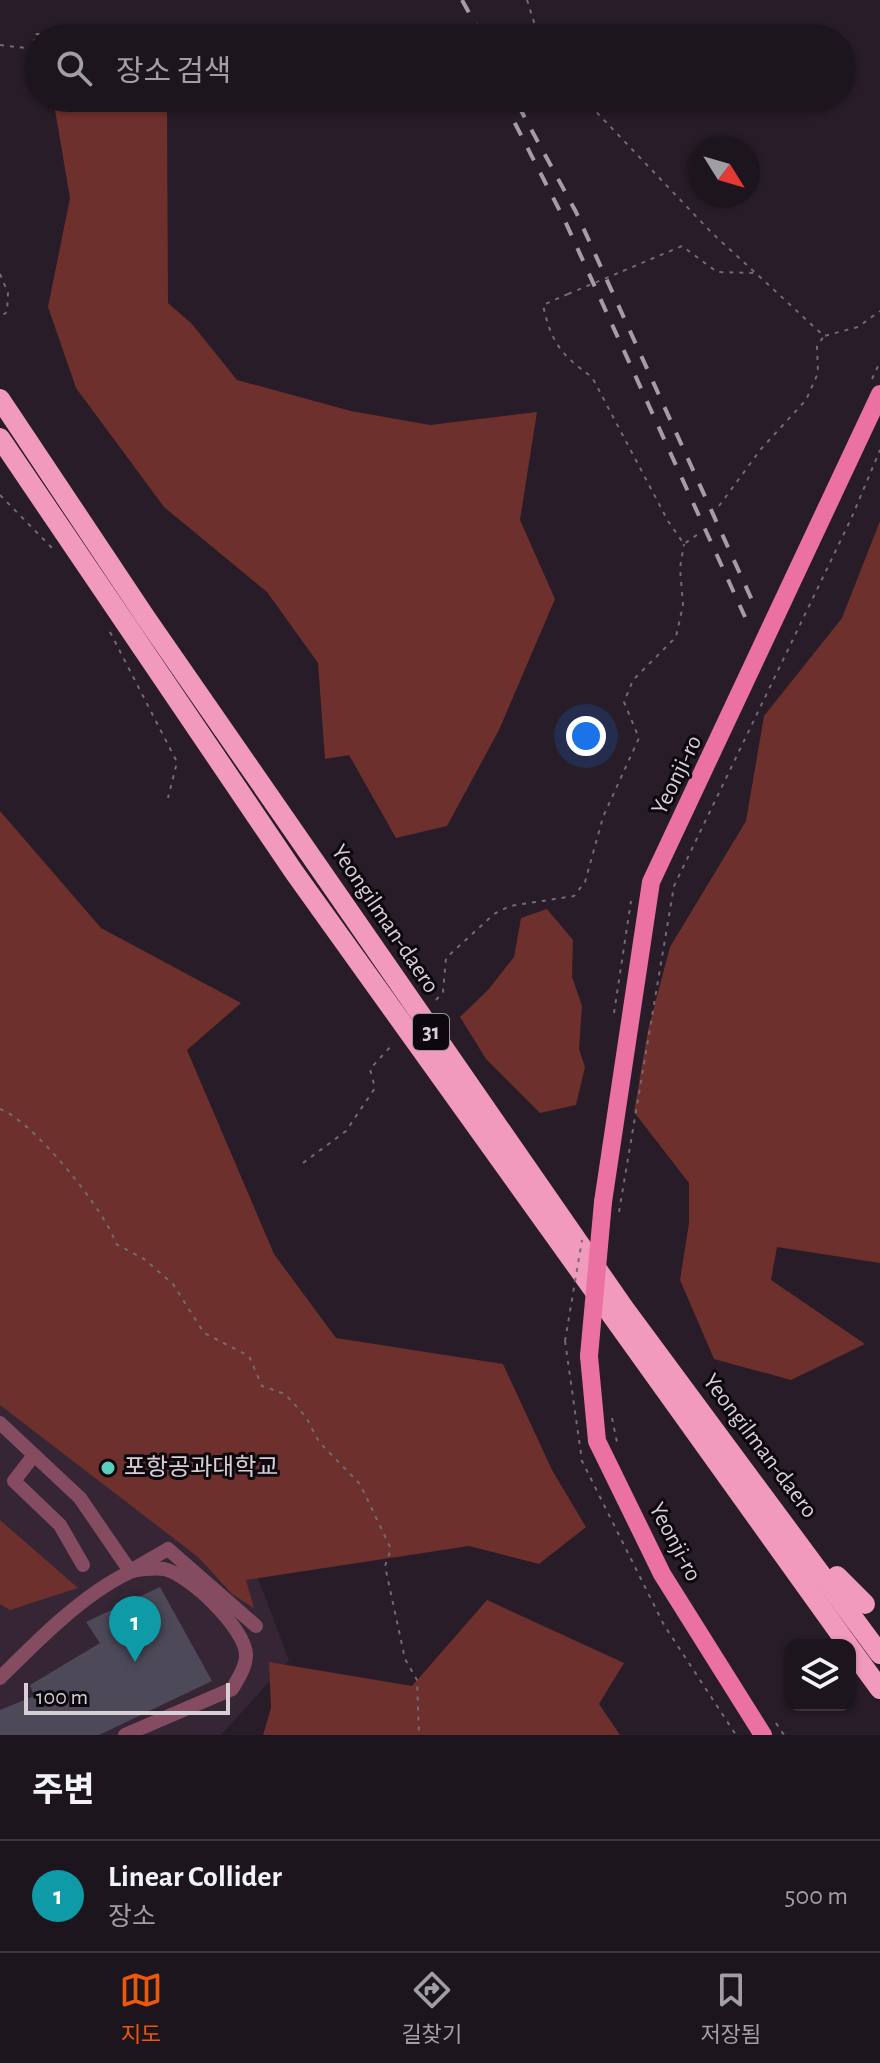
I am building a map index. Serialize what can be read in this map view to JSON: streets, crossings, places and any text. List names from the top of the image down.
{
  "streets": {
    "highway": ["Yeongilman-daero", "31"],
    "main road": ["Yeonji-ro"]
  },
  "places": ["포항공과대학교"],
  "scale_bar": "100 m",
  "north": "bottom right",
  "page": {
    "search": "장소 검색",
    "pins": "1",
    "scale": "100 m",
    "heading": "주변",
    "list": [
      {
        "mark": "1",
        "name": "Linear Collider",
        "note": "장소",
        "value": "500 m"
      }
    ],
    "nav": ["지도", "길찾기", "저장됨"]
  }
}
